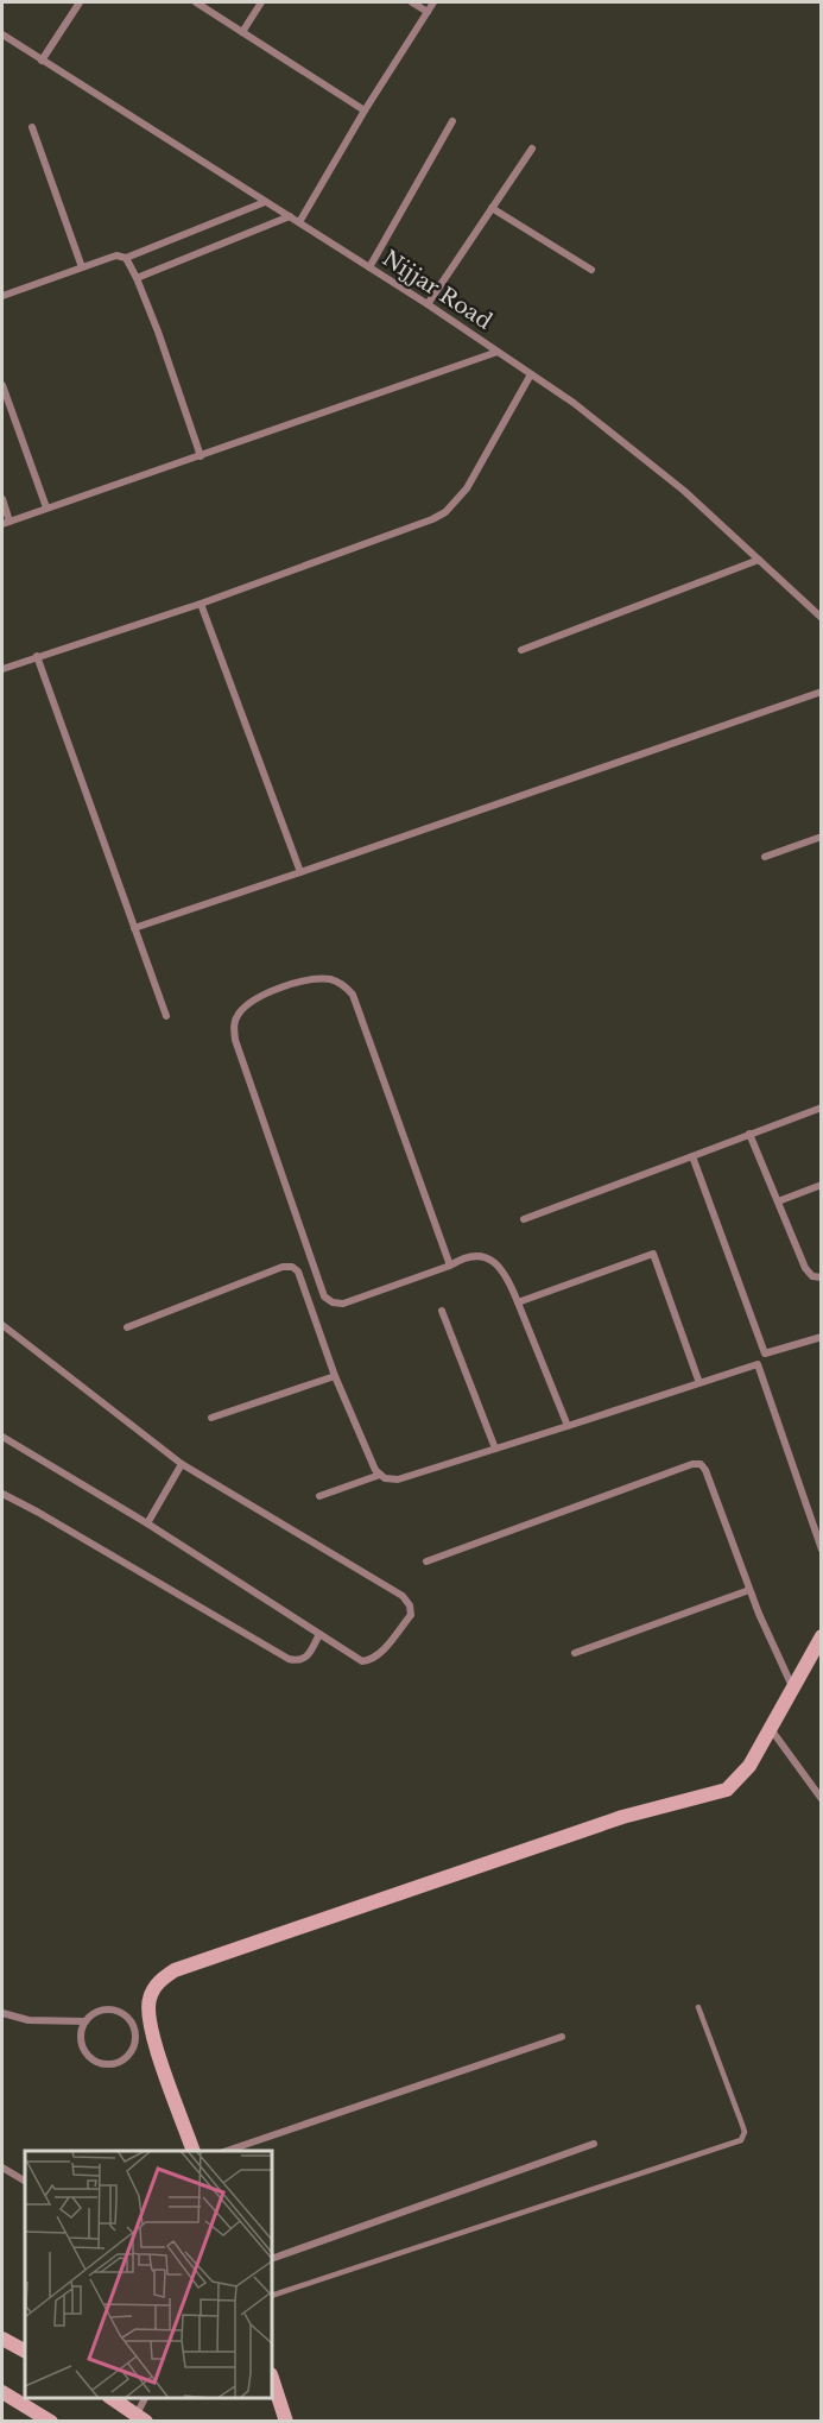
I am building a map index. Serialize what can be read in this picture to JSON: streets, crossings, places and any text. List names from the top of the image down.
{
  "streets": {
    "street": ["Nijjar Road"]
  }
}
